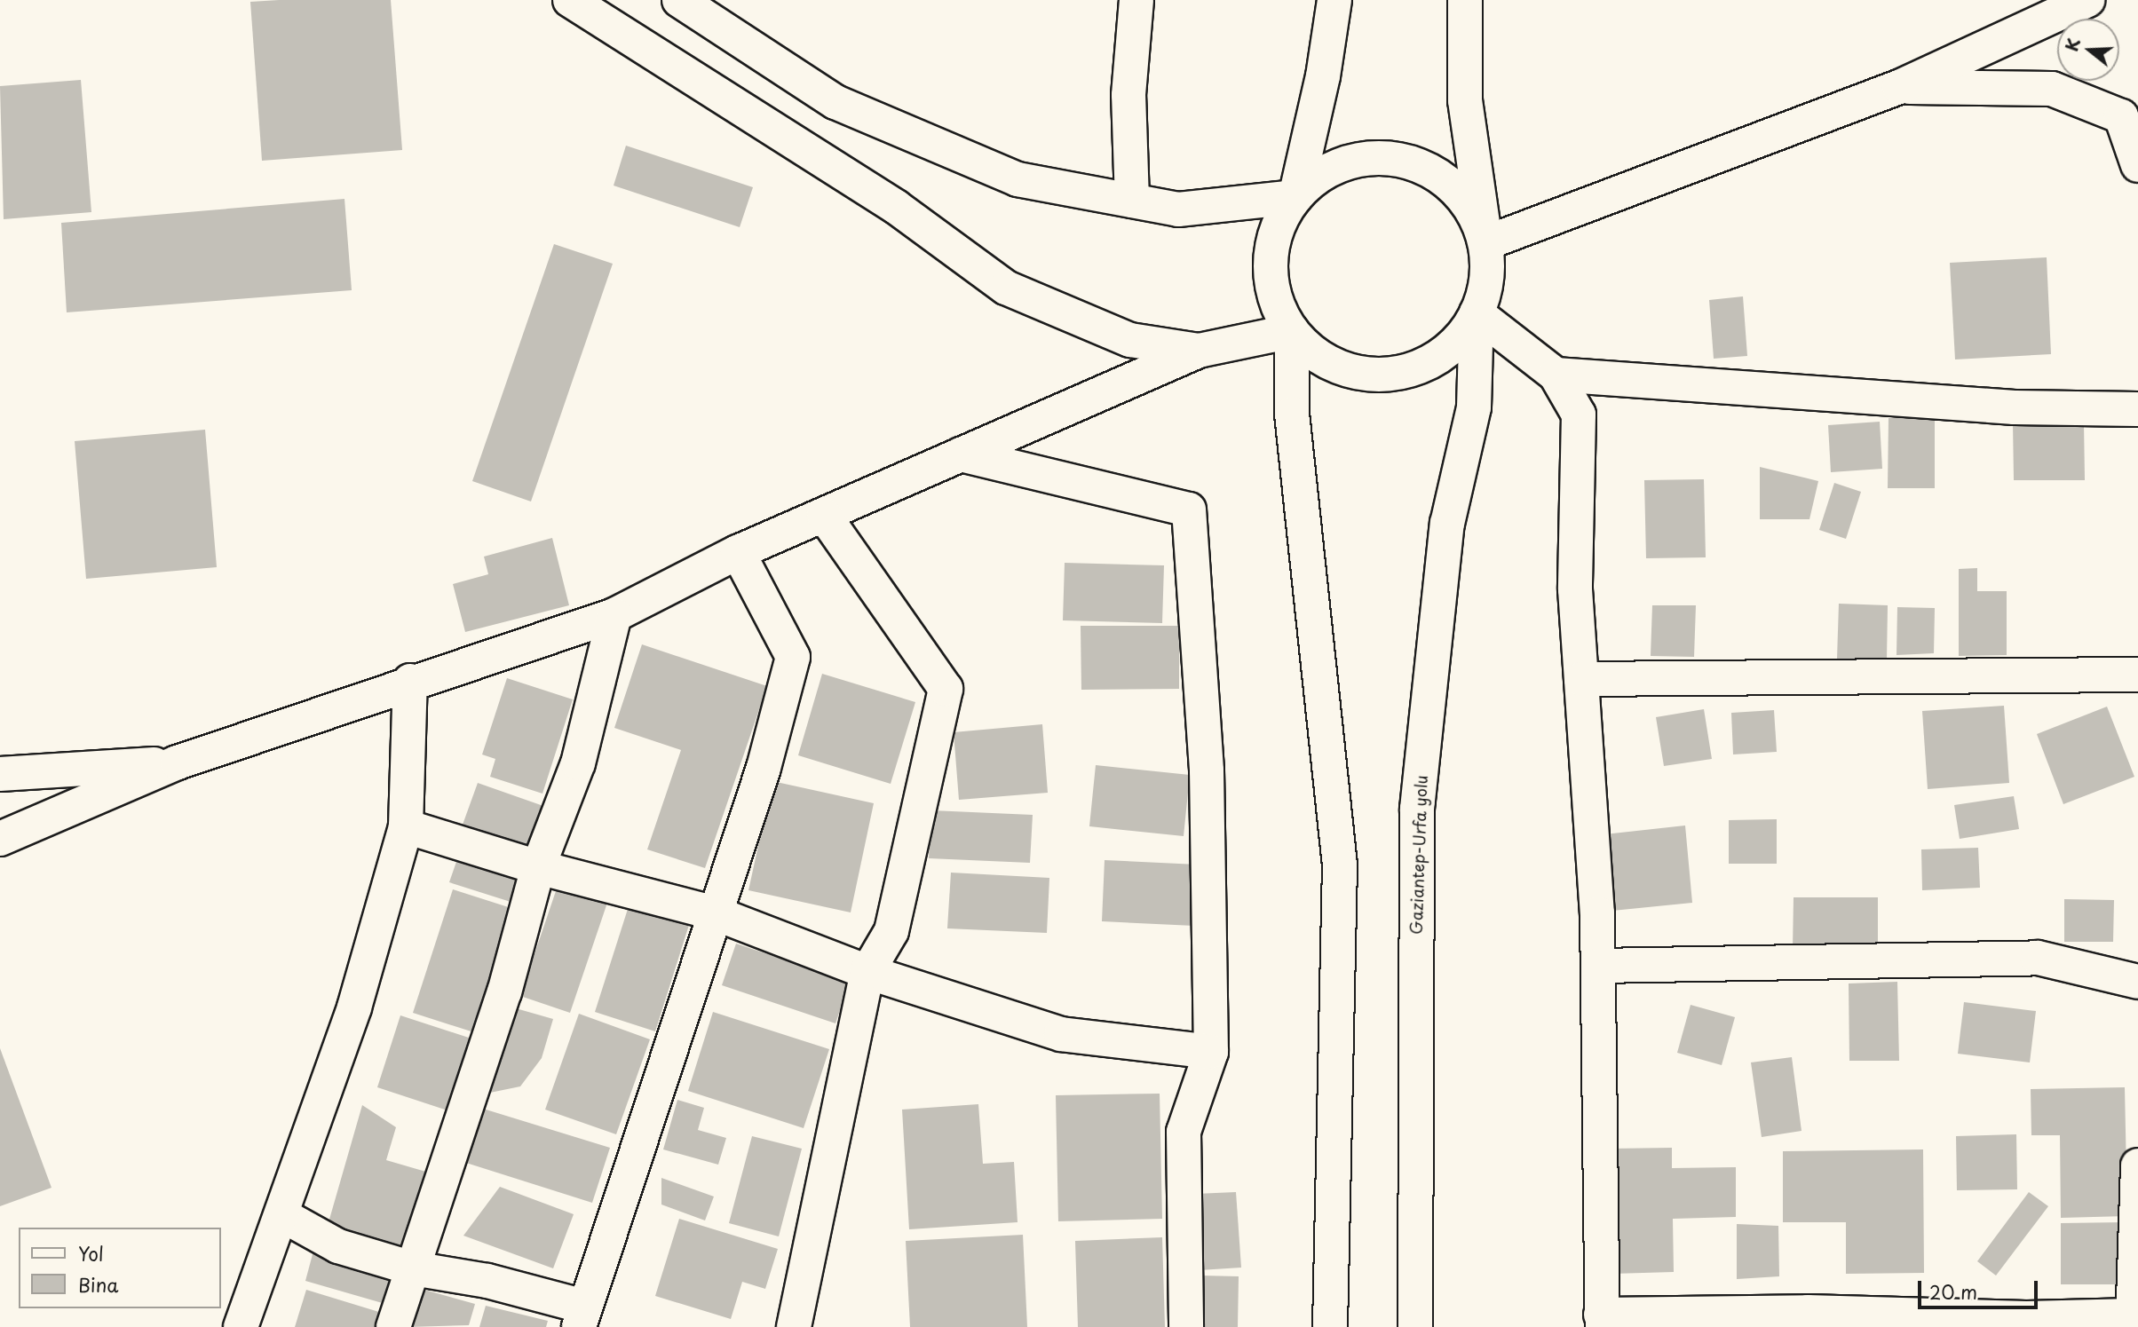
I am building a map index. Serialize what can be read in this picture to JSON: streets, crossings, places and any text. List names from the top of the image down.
{
  "streets": {
    "main road": ["Gaziantep-Urfa yolu"]
  },
  "legend": ["Yol", "Bina"],
  "scale_bar": "20 m",
  "north": "left"
}
